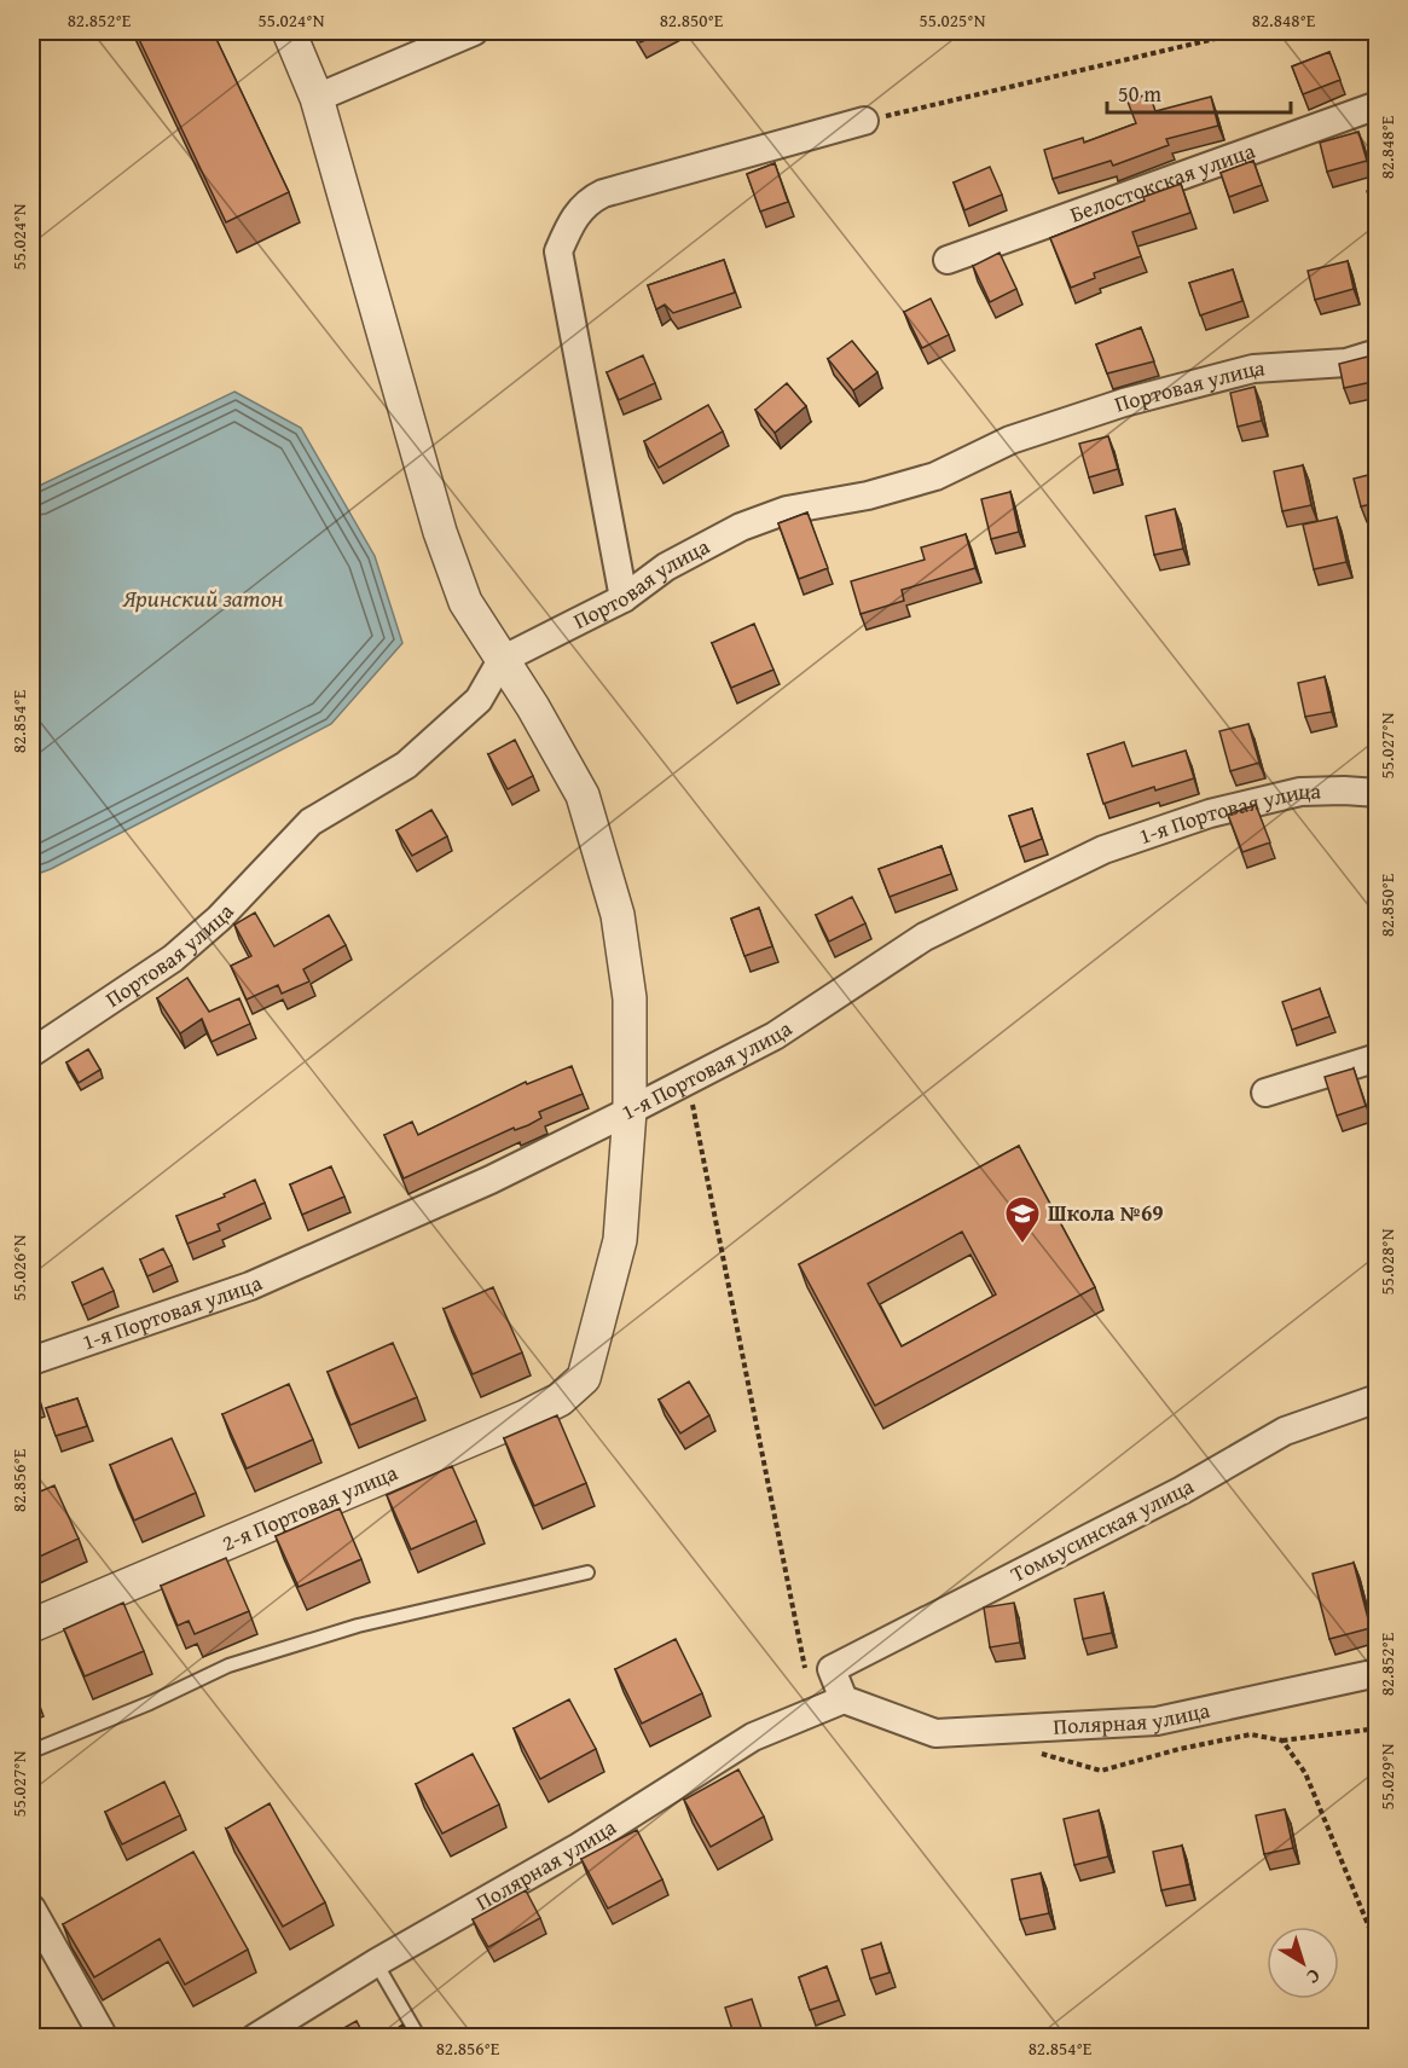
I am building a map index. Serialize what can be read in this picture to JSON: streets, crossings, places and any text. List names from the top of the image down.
{
  "streets": {
    "street": [
      "Белостокская улица",
      "Портовая улица",
      "1-я Портовая улица",
      "2-я Портовая улица",
      "Томьусинская улица",
      "Полярная улица"
    ]
  },
  "crossings": [
    ["1-я Портовая улица", "2-я Портовая улица"]
  ],
  "water": ["Яринский затон"],
  "places": {
    "school or university": ["Школа №69"]
  },
  "scale_bar": "50 m",
  "north": "bottom right",
  "coordinates": [
    "82.852°E",
    "55.024°N",
    "82.850°E",
    "55.025°N",
    "82.848°E",
    "82.854°E",
    "55.027°N",
    "55.028°N",
    "55.026°N",
    "82.856°E",
    "55.029°N"
  ]
}
